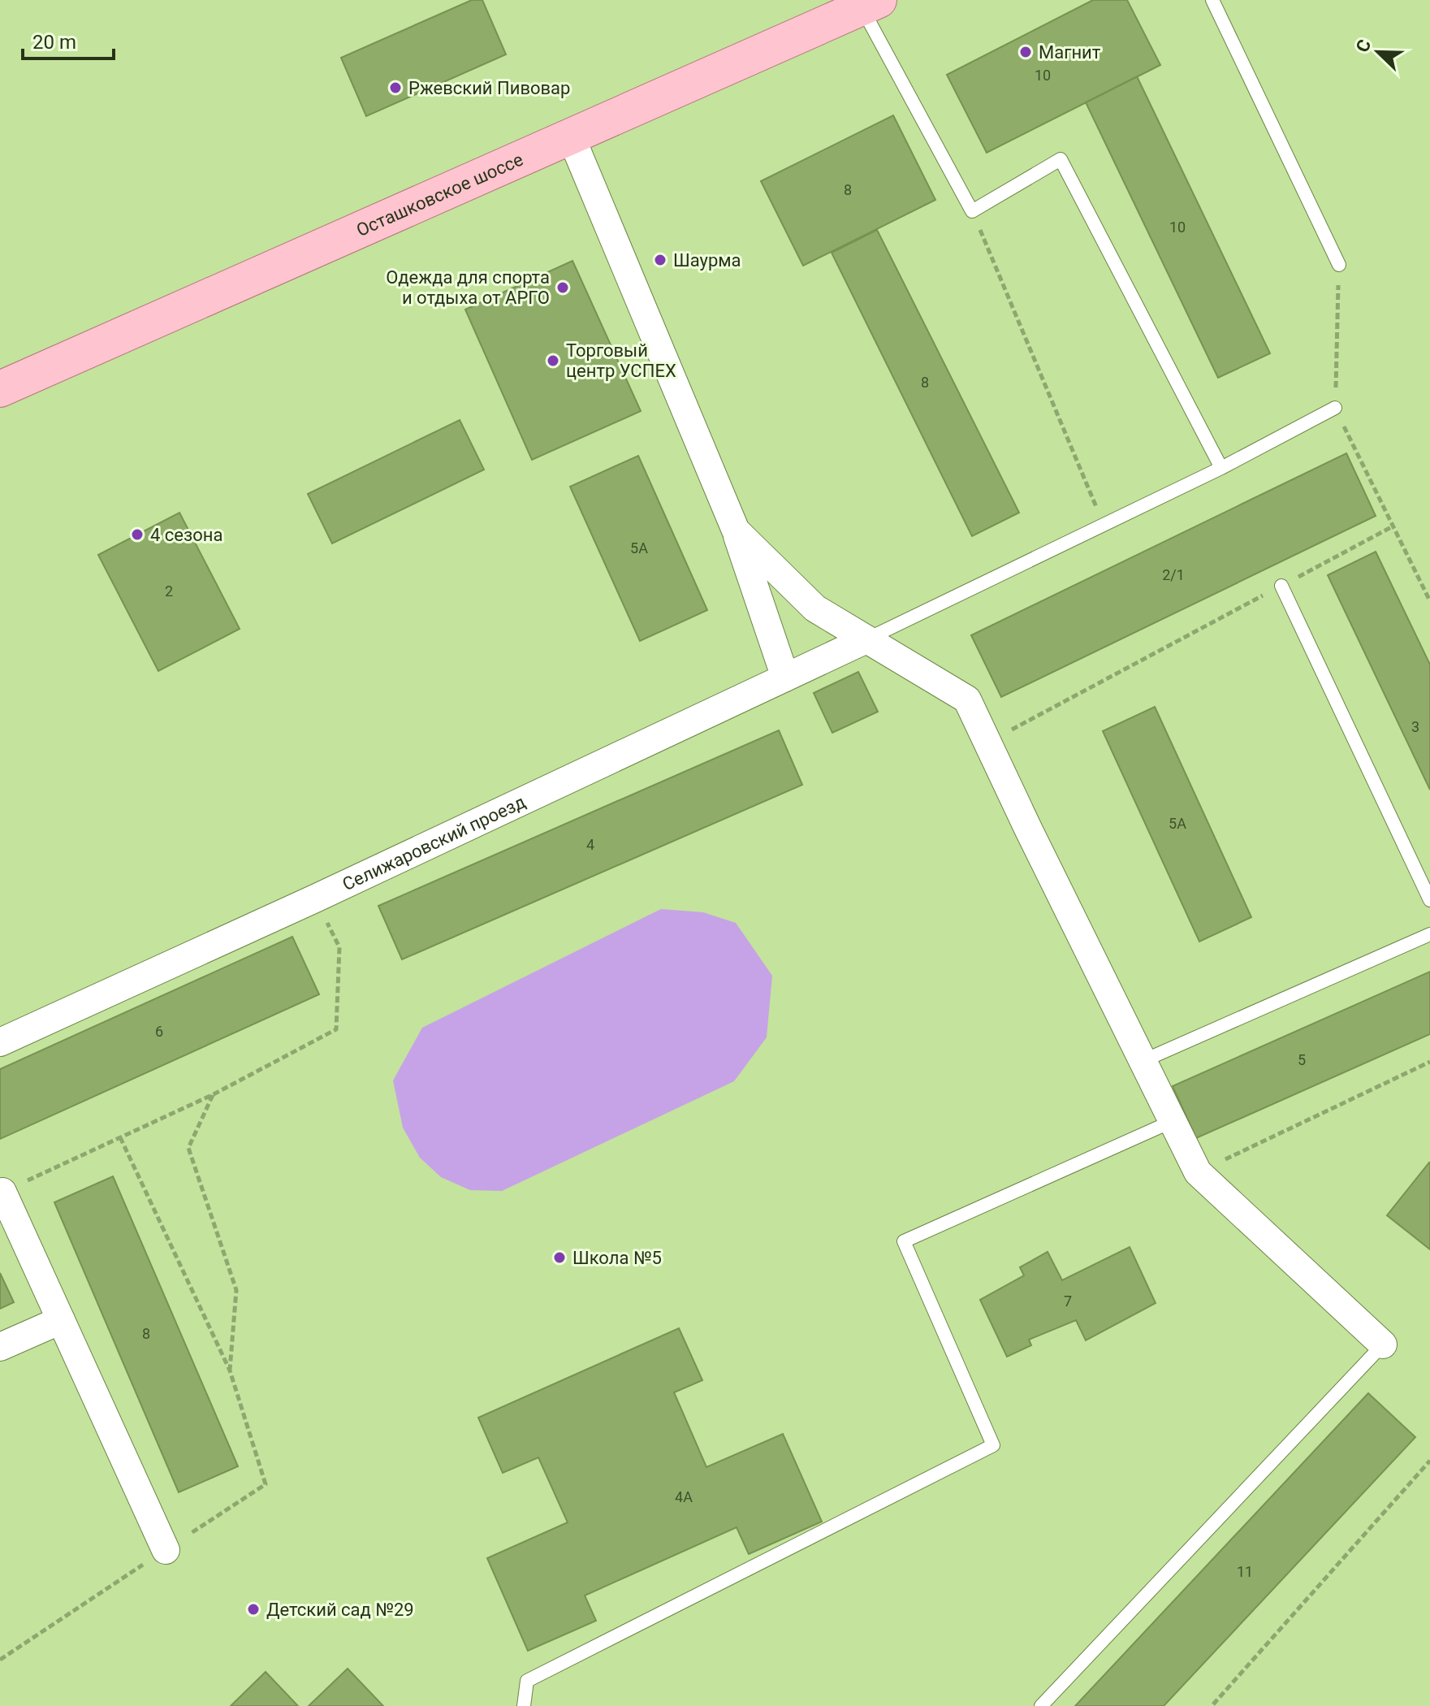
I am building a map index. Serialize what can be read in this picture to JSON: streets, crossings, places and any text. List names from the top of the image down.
{
  "streets": {
    "main road": ["Осташковское шоссе"],
    "street": ["Селижаровский проезд"]
  },
  "places": [
    "Магнит",
    "Ржевский Пивовар",
    "Шаурма",
    "Одежда для спорта и отдыха от АРГО",
    "Торговый центр УСПЕХ",
    "4 сезона",
    "Школа №5",
    "Детский сад №29"
  ],
  "house_numbers": [
    "10",
    "8",
    "10",
    "8",
    "5А",
    "2/1",
    "2",
    "3",
    "5А",
    "4",
    "6",
    "5",
    "7",
    "8",
    "4А",
    "11"
  ],
  "scale_bar": "20 m",
  "north": "top left"
}
